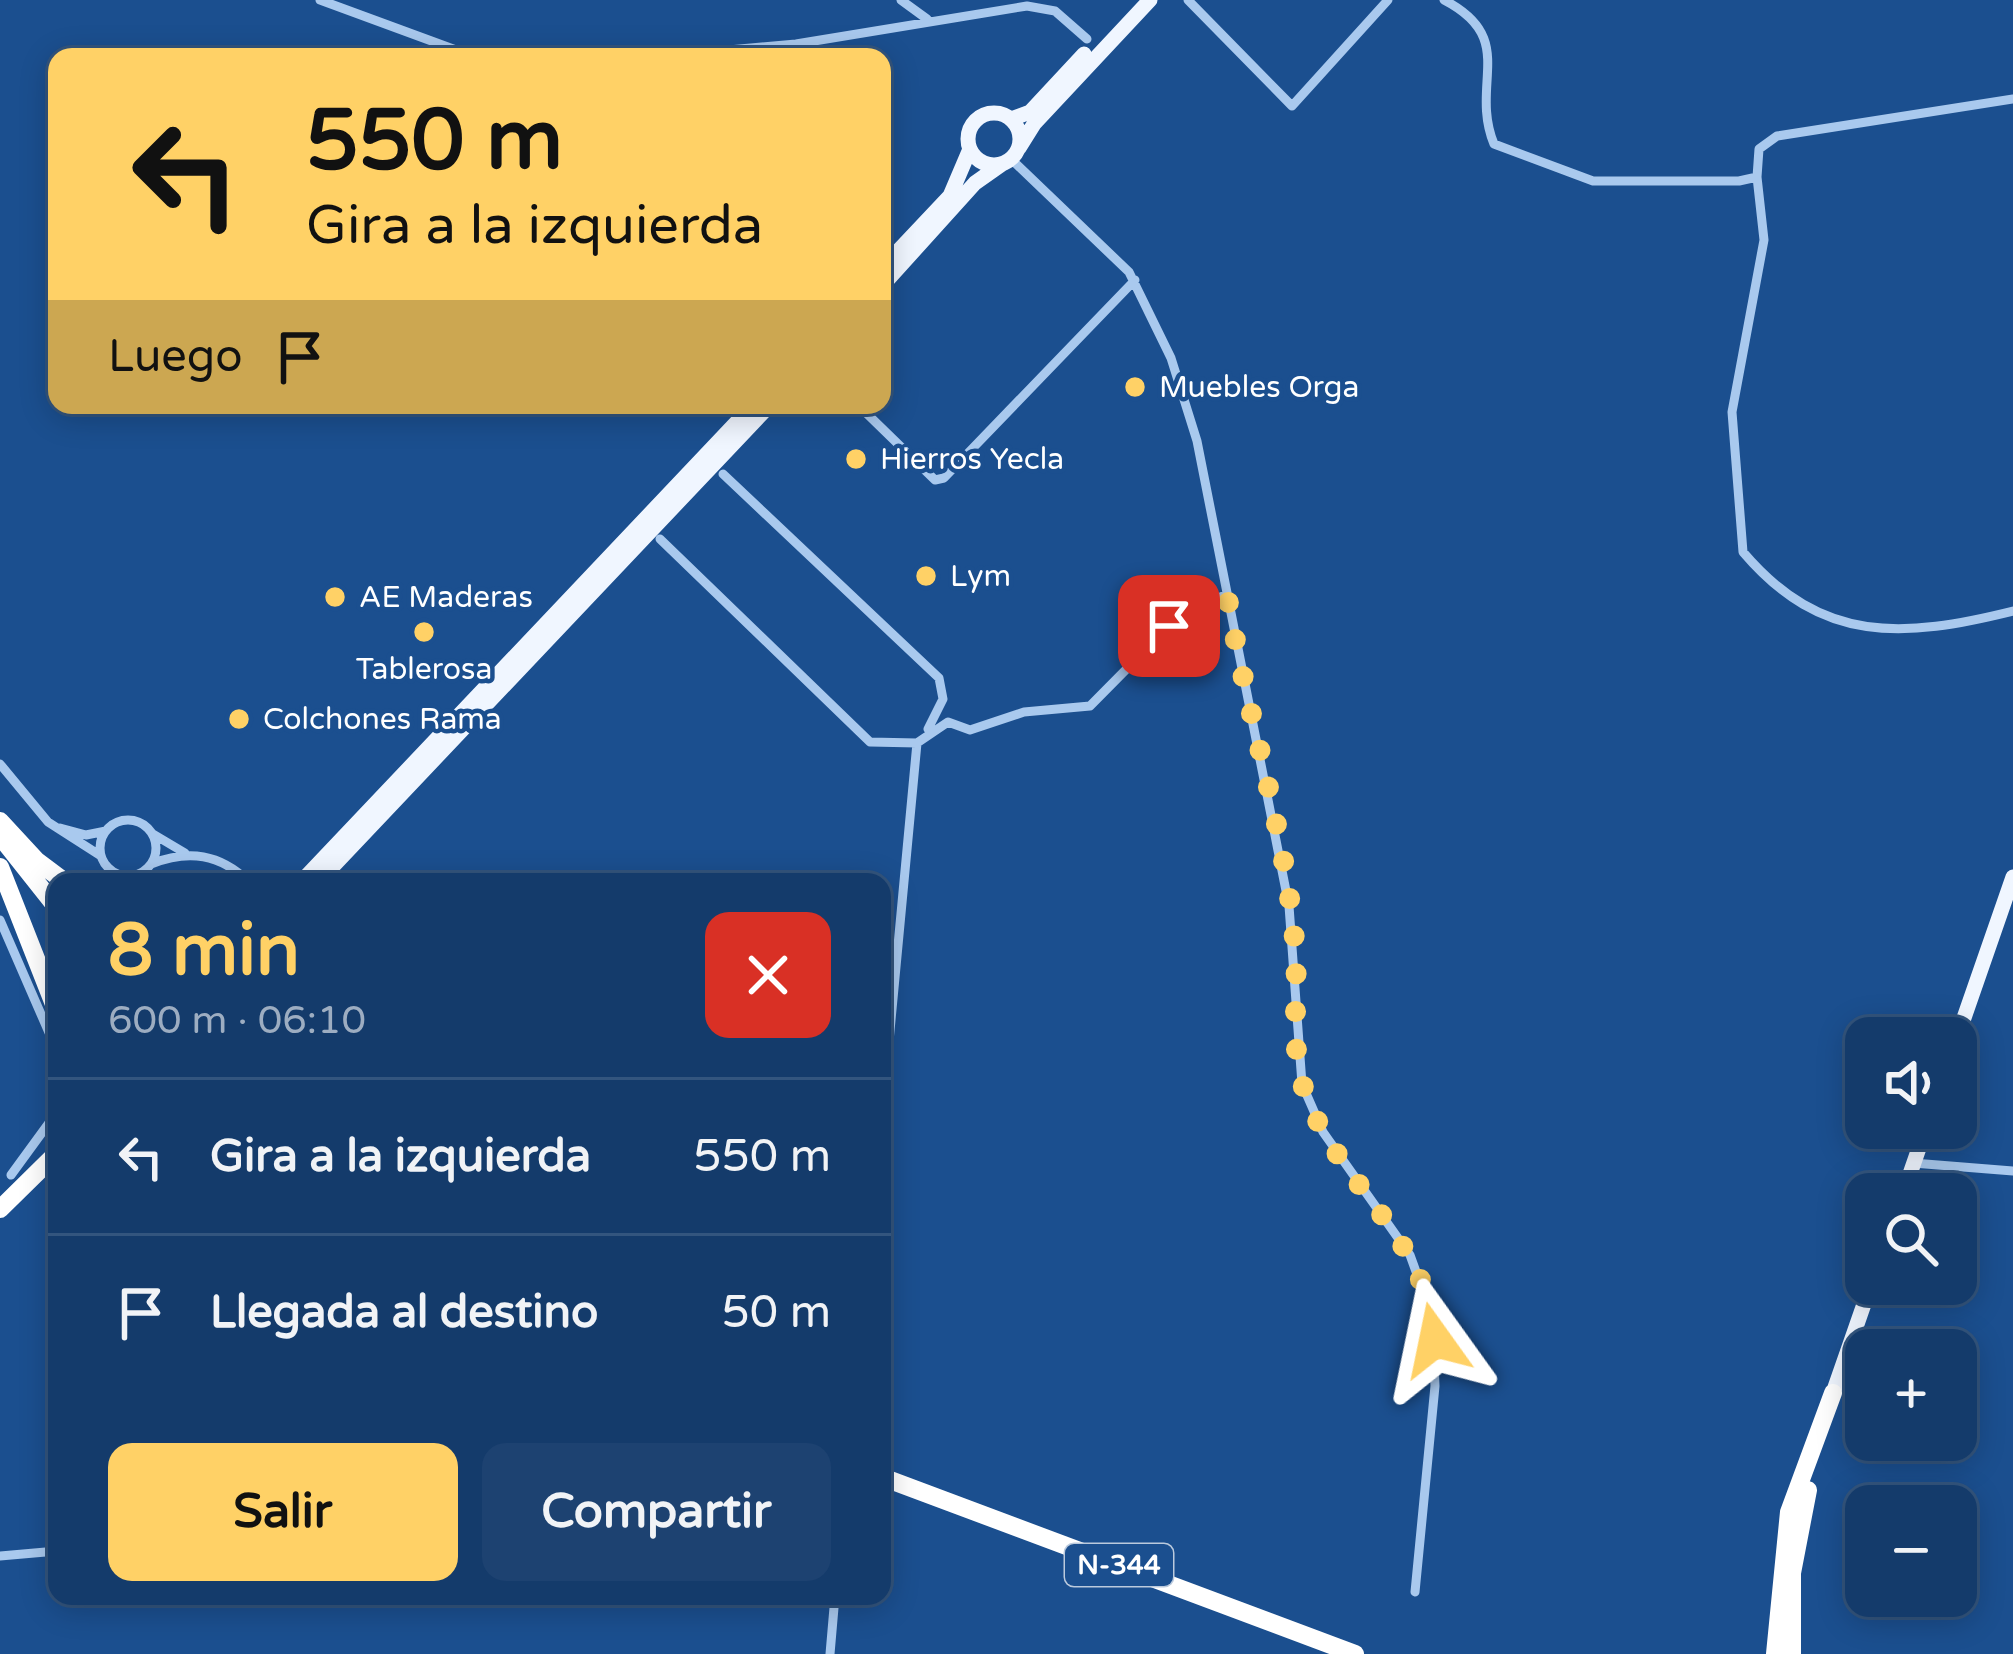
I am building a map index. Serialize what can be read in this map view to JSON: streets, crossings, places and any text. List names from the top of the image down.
{
  "streets": {
    "highway": ["N-344"]
  },
  "places": [
    "Muebles Orga",
    "Hierros Yecla",
    "Lym",
    "AE Maderas",
    "Tablerosa",
    "Colchones Rama"
  ],
  "page": {
    "turn": ["550 m", "Gira a la izquierda"],
    "then": "Luego",
    "heading": ["8 min", "600 m · 06:10"],
    "map_buttons": ["+", "−"],
    "list": [
      {
        "name": "Gira a la izquierda",
        "value": "550 m"
      },
      {
        "name": "Llegada al destino",
        "value": "50 m"
      }
    ],
    "buttons": ["Salir", "Compartir"]
  }
}
